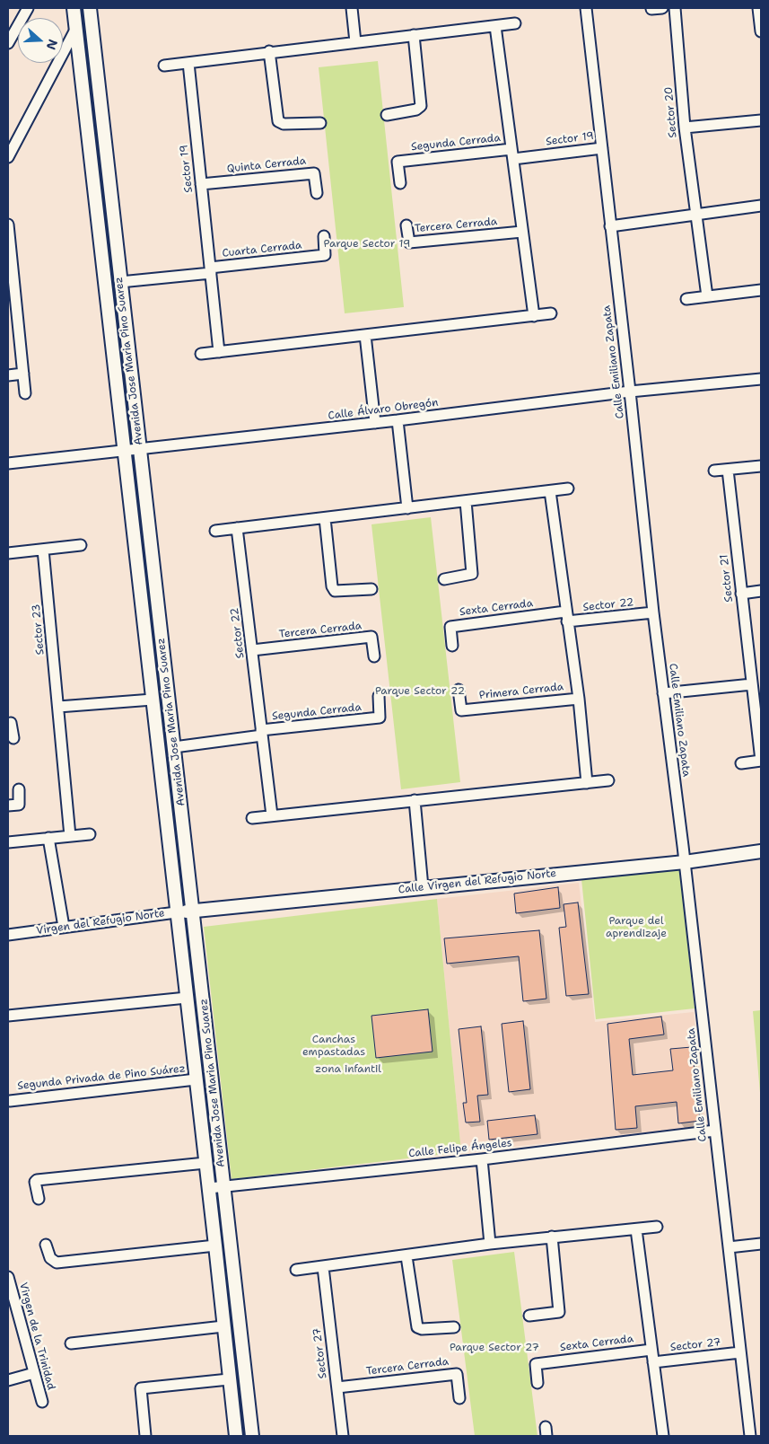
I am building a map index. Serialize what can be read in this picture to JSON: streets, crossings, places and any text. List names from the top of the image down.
{
  "streets": {
    "street": [
      "Sector 20",
      "Sector 19",
      "Segunda Cerrada",
      "Quinta Cerrada",
      "Tercera Cerrada",
      "Cuarta Cerrada",
      "Avenida Jose Maria Pino Suarez",
      "Calle Emiliano Zapata",
      "Calle Álvaro Obregón",
      "Sector 21",
      "Sector 22",
      "Sexta Cerrada",
      "Sector 23",
      "Primera Cerrada",
      "Calle Virgen del Refugio Norte",
      "Virgen del Refugio Norte",
      "Segunda Privada de Pino Suárez",
      "Calle Felipe Ángeles",
      "Virgen de la Trinidad",
      "Sector 27"
    ]
  },
  "crossings": [
    ["Sector 19", "Segunda Cerrada"],
    ["Sector 19", "Quinta Cerrada"],
    ["Sector 19", "Cuarta Cerrada"],
    ["Sector 19", "Calle Emiliano Zapata"],
    ["Segunda Cerrada", "Sector 22"],
    ["Tercera Cerrada", "Sector 22"],
    ["Tercera Cerrada", "Sector 27"],
    ["Avenida Jose Maria Pino Suarez", "Calle Álvaro Obregón"],
    ["Avenida Jose Maria Pino Suarez", "Calle Virgen del Refugio Norte"],
    ["Avenida Jose Maria Pino Suarez", "Virgen del Refugio Norte"],
    ["Avenida Jose Maria Pino Suarez", "Segunda Privada de Pino Suárez"],
    ["Avenida Jose Maria Pino Suarez", "Calle Felipe Ángeles"],
    ["Calle Emiliano Zapata", "Calle Álvaro Obregón"],
    ["Calle Emiliano Zapata", "Sector 22"],
    ["Calle Emiliano Zapata", "Calle Virgen del Refugio Norte"],
    ["Calle Emiliano Zapata", "Calle Felipe Ángeles"],
    ["Calle Emiliano Zapata", "Sector 27"],
    ["Sector 22", "Sexta Cerrada"],
    ["Calle Virgen del Refugio Norte", "Virgen del Refugio Norte"]
  ],
  "parks": [
    "Parque Sector 19",
    "Parque Sector 22",
    "Parque del aprendizaje",
    "Canchas empastadas",
    "zona infantil",
    "Parque Sector 27"
  ],
  "north": "right"
}
